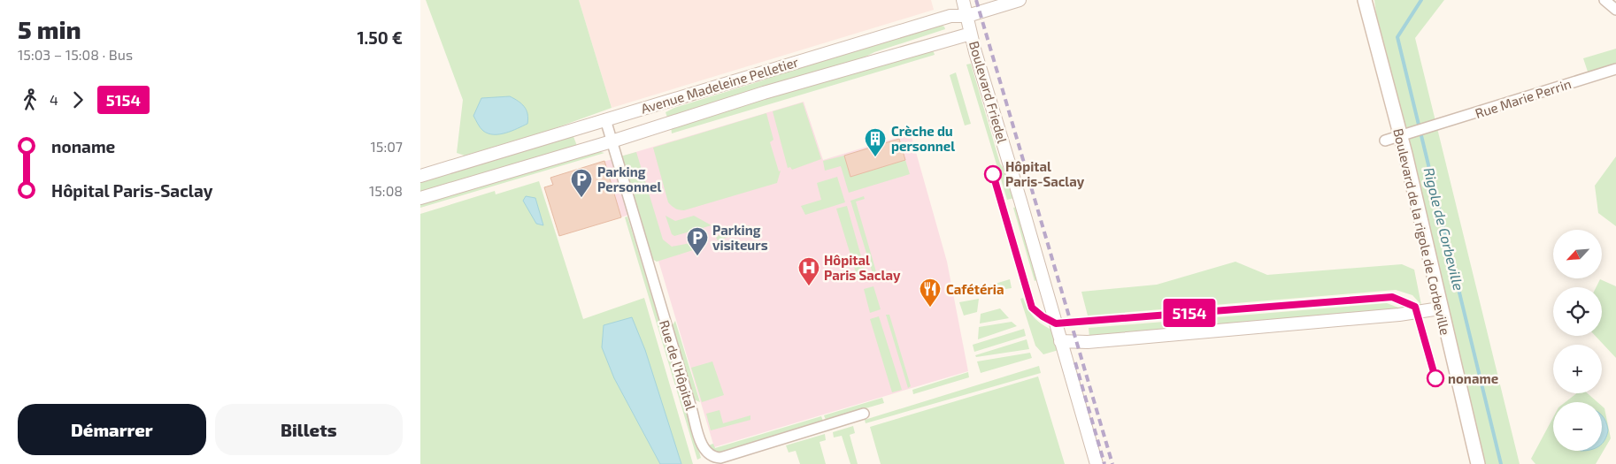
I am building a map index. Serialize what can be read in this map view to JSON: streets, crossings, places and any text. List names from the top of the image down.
{
  "streets": {
    "main road": ["Boulevard de la rigole de Corbeville"],
    "street": [
      "Avenue Madeleine Pelletier",
      "Boulevard Friedel",
      "Rue Marie Perrin",
      "Rue de l'Hôpital"
    ]
  },
  "crossings": [
    ["Avenue Madeleine Pelletier", "Boulevard Friedel"],
    ["Avenue Madeleine Pelletier", "Rue de l'Hôpital"],
    ["Rue Marie Perrin", "Boulevard de la rigole de Corbeville"]
  ],
  "water": ["Rigole de Corbeville"],
  "places": {
    "building": ["Crèche du personnel"],
    "other": ["Hôpital Paris-Saclay", "noname"],
    "parking": ["Parking Personnel", "Parking visiteurs"],
    "hospital": ["Hôpital Paris Saclay"],
    "restaurant": ["Cafétéria"]
  },
  "lines": ["bus line 5154"],
  "north": "bottom left",
  "page": {
    "heading": ["5 min", "15:03 – 15:08 · Bus", "1.50 €"],
    "on_map": "5154",
    "legs": ["4", "5154"],
    "list": [
      {
        "name": "noname",
        "value": "15:07"
      },
      {
        "name": "Hôpital Paris-Saclay",
        "value": "15:08"
      }
    ],
    "map_buttons": ["+", "−"],
    "buttons": ["Démarrer", "Billets"]
  }
}
